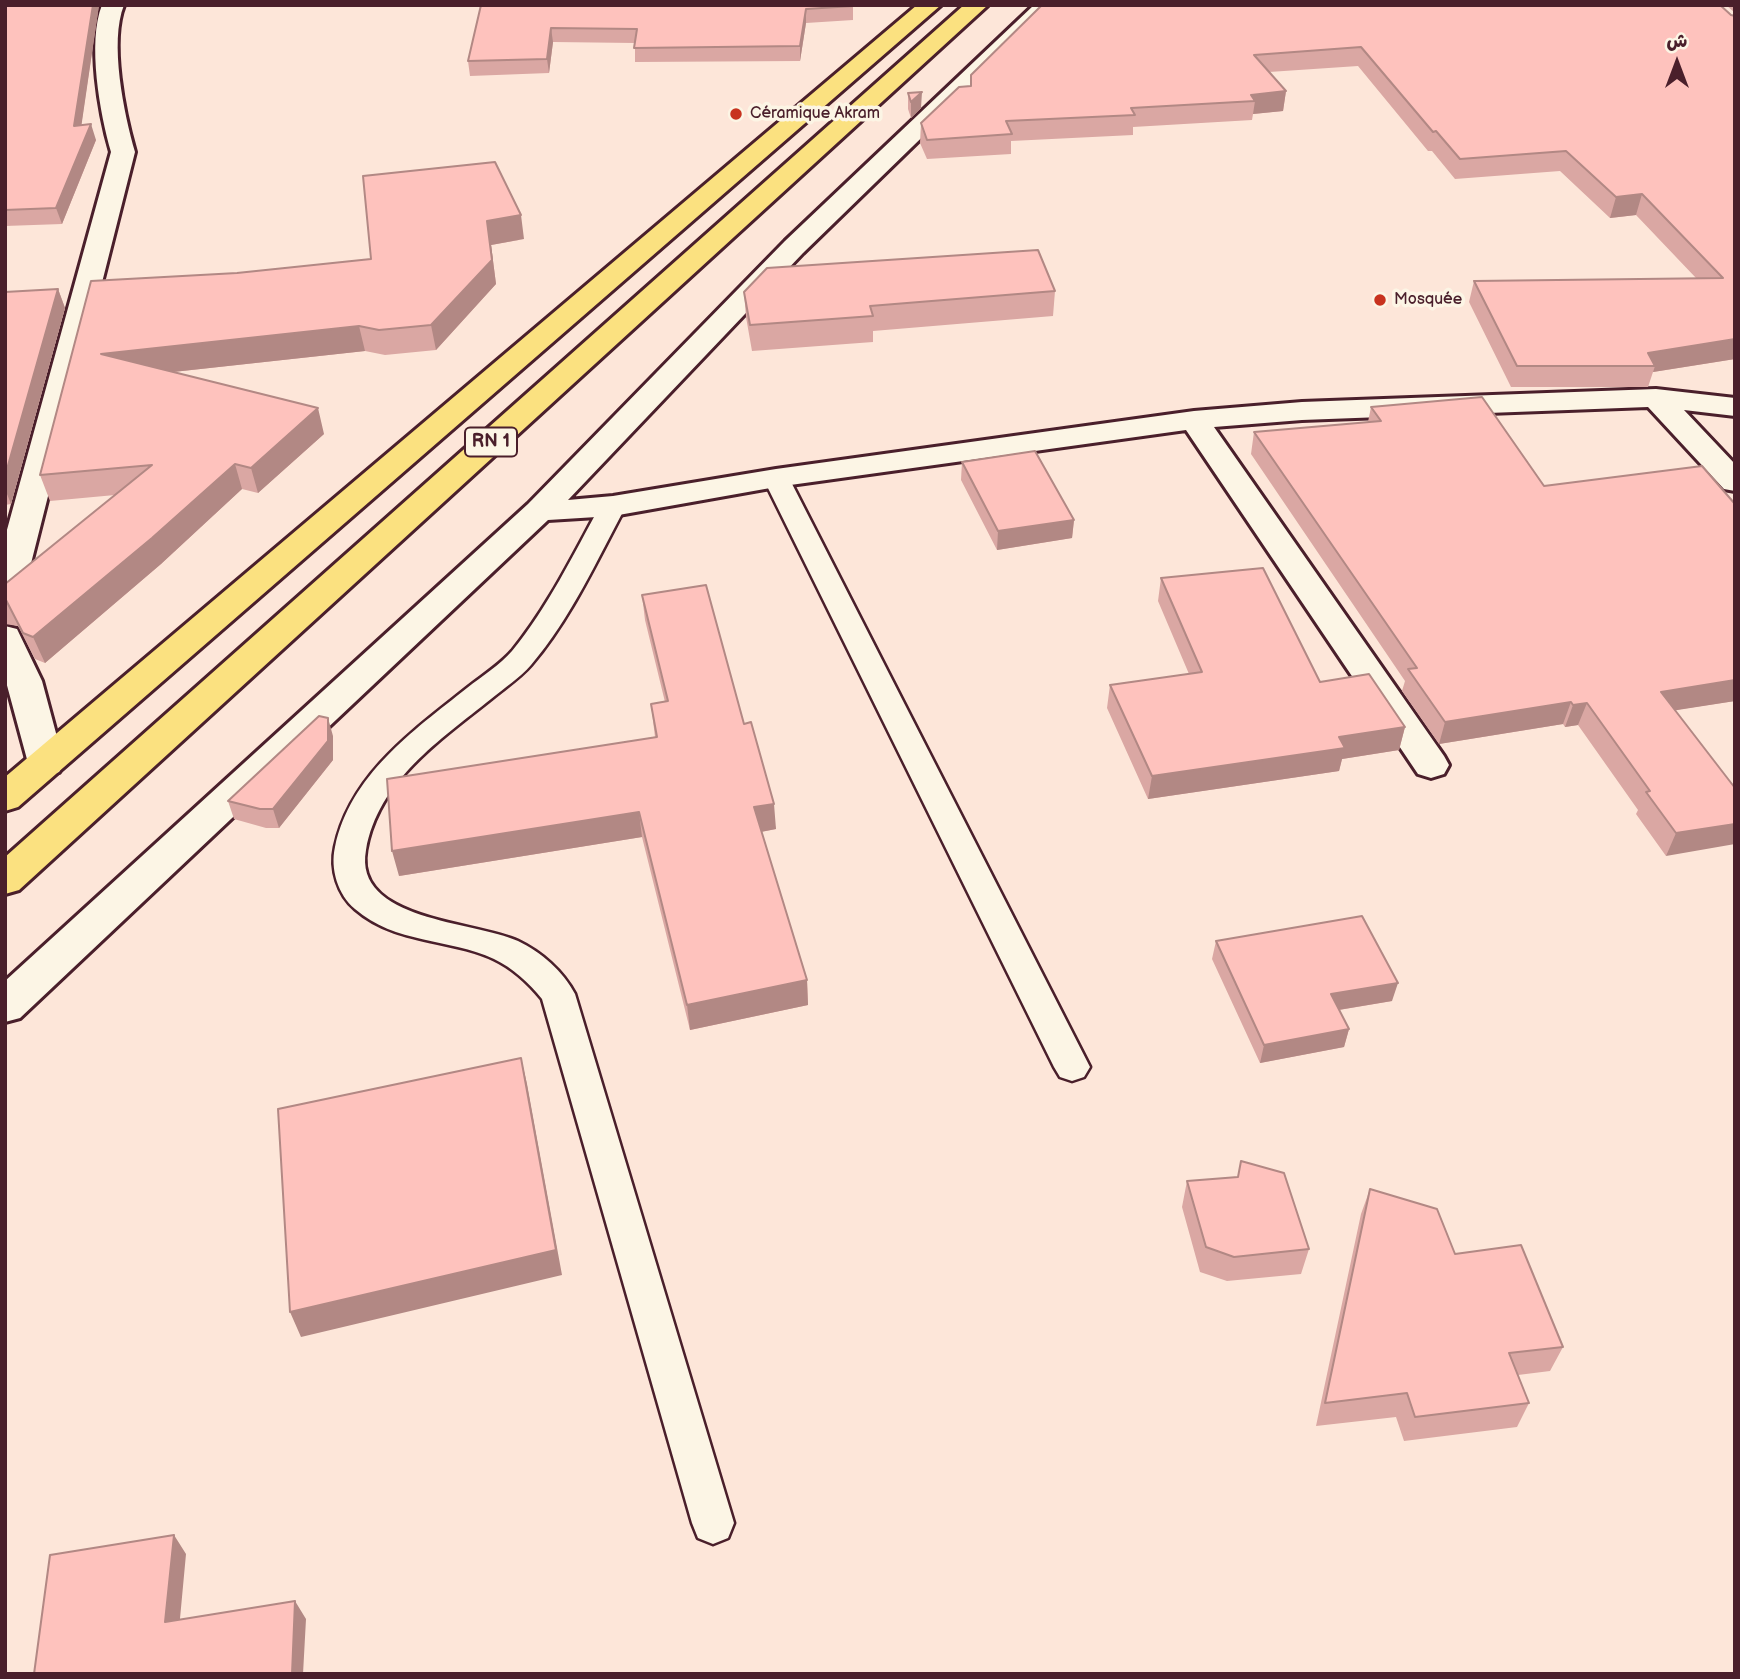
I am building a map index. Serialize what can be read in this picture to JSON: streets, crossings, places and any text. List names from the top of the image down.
{
  "streets": {
    "highway": ["RN 1"]
  },
  "places": ["Céramique Akram", "Mosquée"],
  "north": "top"
}
